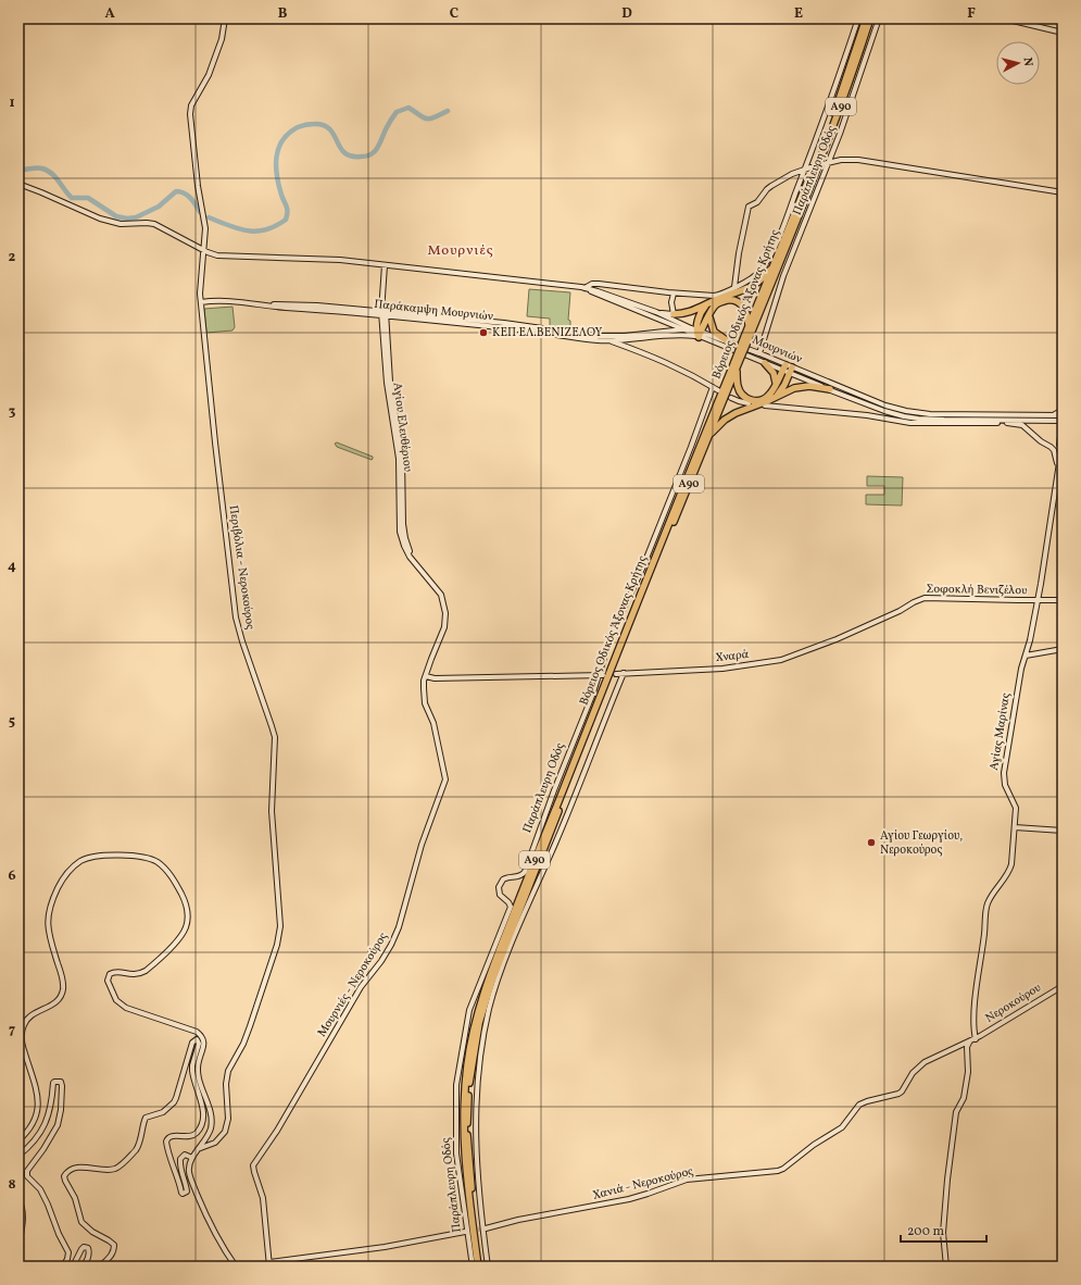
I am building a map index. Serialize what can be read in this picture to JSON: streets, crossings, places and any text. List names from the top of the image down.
{
  "streets": {
    "highway": ["Α90", "Βόρειος Οδικός Άξονας Κρήτης"],
    "main road": [
      "Παράπλευρη Οδός",
      "Παράκαμψη Μουρνιών",
      "Μουρνιών",
      "Αγίου Ελευθέριου",
      "Περιβόλια - Νεροκούρος",
      "Σοφοκλή Βενιζέλου",
      "Χναρά",
      "Αγίας Μαρίνας",
      "Μουρνιές - Νεροκούρος",
      "Νεροκούρου",
      "Χανιά - Νεροκούρος"
    ]
  },
  "crossings": [
    ["Παράπλευρη Οδός", "Μουρνιών"],
    ["Παράκαμψη Μουρνιών", "Μουρνιών"],
    ["Παράκαμψη Μουρνιών", "Αγίου Ελευθέριου"],
    ["Παράκαμψη Μουρνιών", "Περιβόλια - Νεροκούρος"],
    ["Μουρνιών", "Αγίας Μαρίνας"],
    ["Αγίου Ελευθέριου", "Μουρνιές - Νεροκούρος"],
    ["Σοφοκλή Βενιζέλου", "Χναρά"],
    ["Σοφοκλή Βενιζέλου", "Αγίας Μαρίνας"],
    ["Αγίας Μαρίνας", "Νεροκούρου"],
    ["Νεροκούρου", "Χανιά - Νεροκούρος"]
  ],
  "districts": ["Μουρνιές"],
  "places": ["ΚΕΠ ΕΛ.ΒΕΝΙΖΕΛΟΥ", "Αγίου Γεωργίου, Νεροκούρος"],
  "scale_bar": "200 m",
  "north": "right",
  "grid": {
    "columns": [
      "A",
      "B",
      "C",
      "D",
      "E",
      "F"
    ],
    "rows": [
      "1",
      "2",
      "3",
      "4",
      "5",
      "6",
      "7",
      "8"
    ]
  }
}
